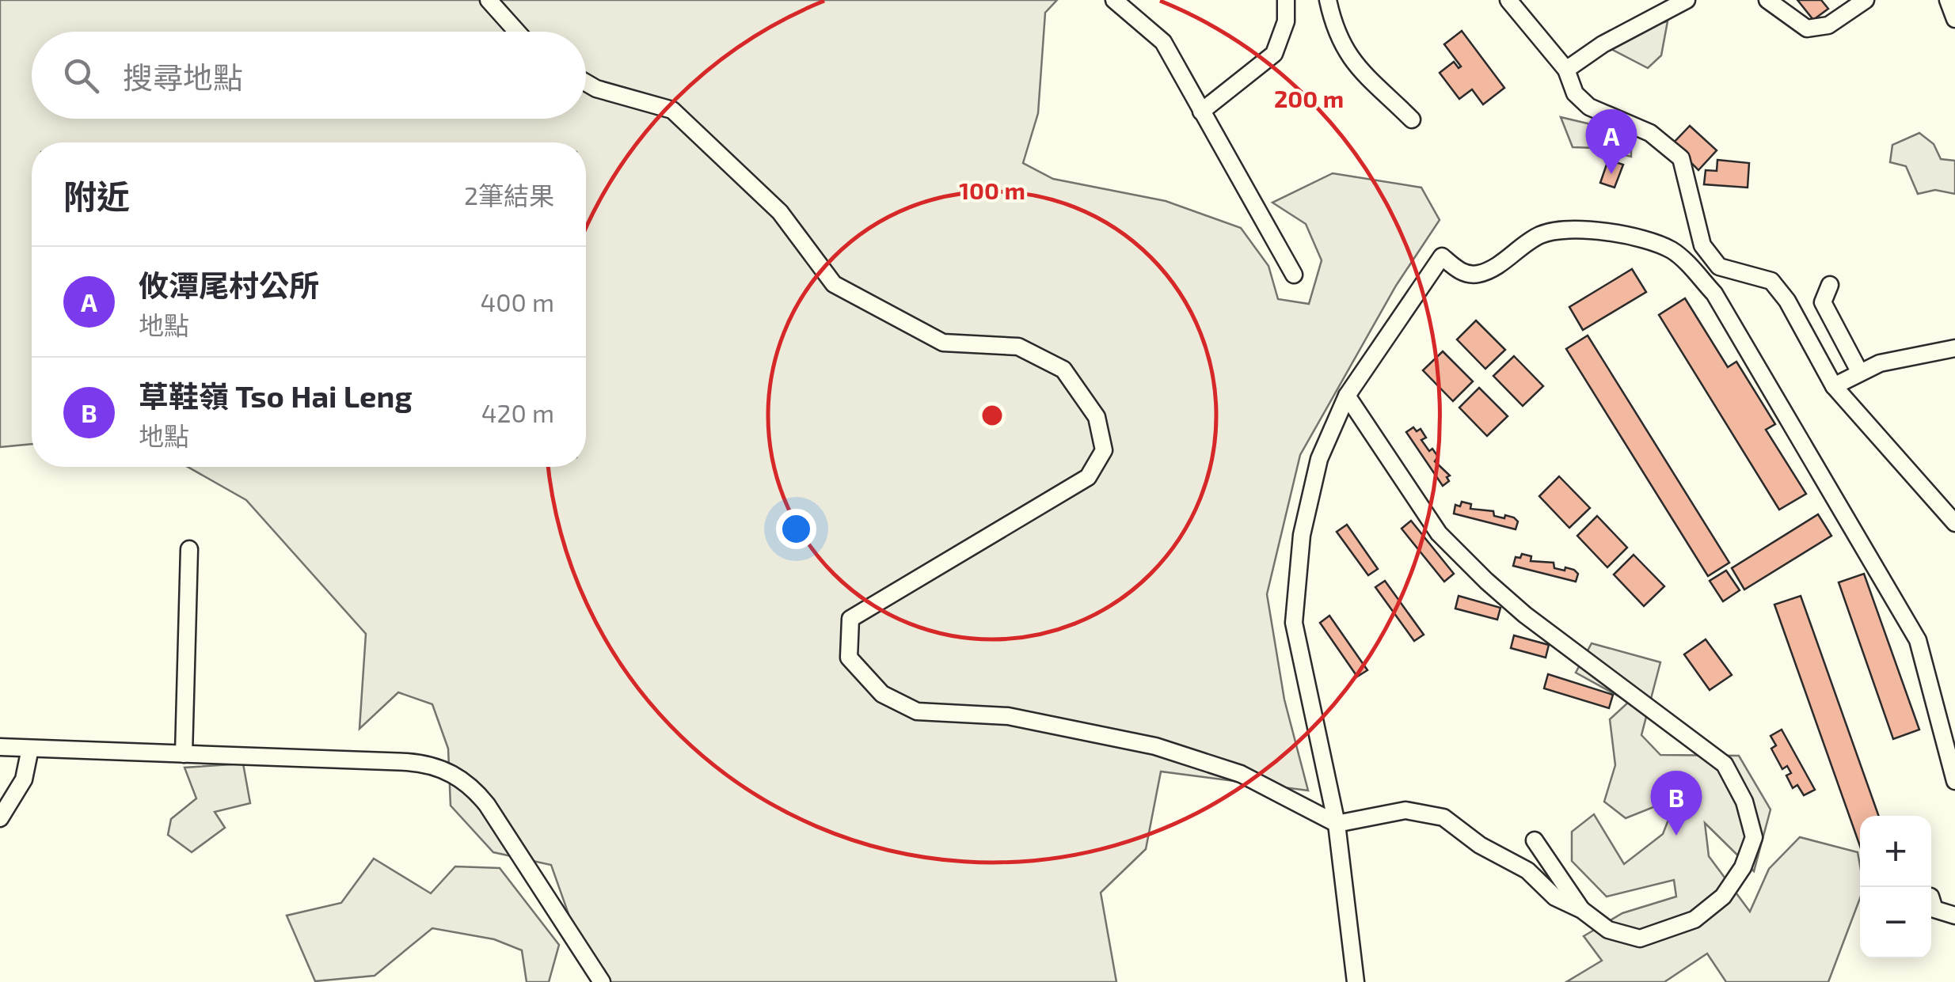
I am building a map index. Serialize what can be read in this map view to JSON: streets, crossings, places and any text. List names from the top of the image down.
{
  "page": {
    "search": "搜尋地點",
    "pins": ["A", "B"],
    "heading": ["附近", "2筆結果"],
    "list": [
      {
        "mark": "A",
        "name": "攸潭尾村公所",
        "note": "地點",
        "value": "400 m"
      },
      {
        "mark": "B",
        "name": "草鞋嶺 Tso Hai Leng",
        "note": "地點",
        "value": "420 m"
      }
    ],
    "map_buttons": ["+", "−"]
  },
  "rings": ["200 m", "100 m"]
}
